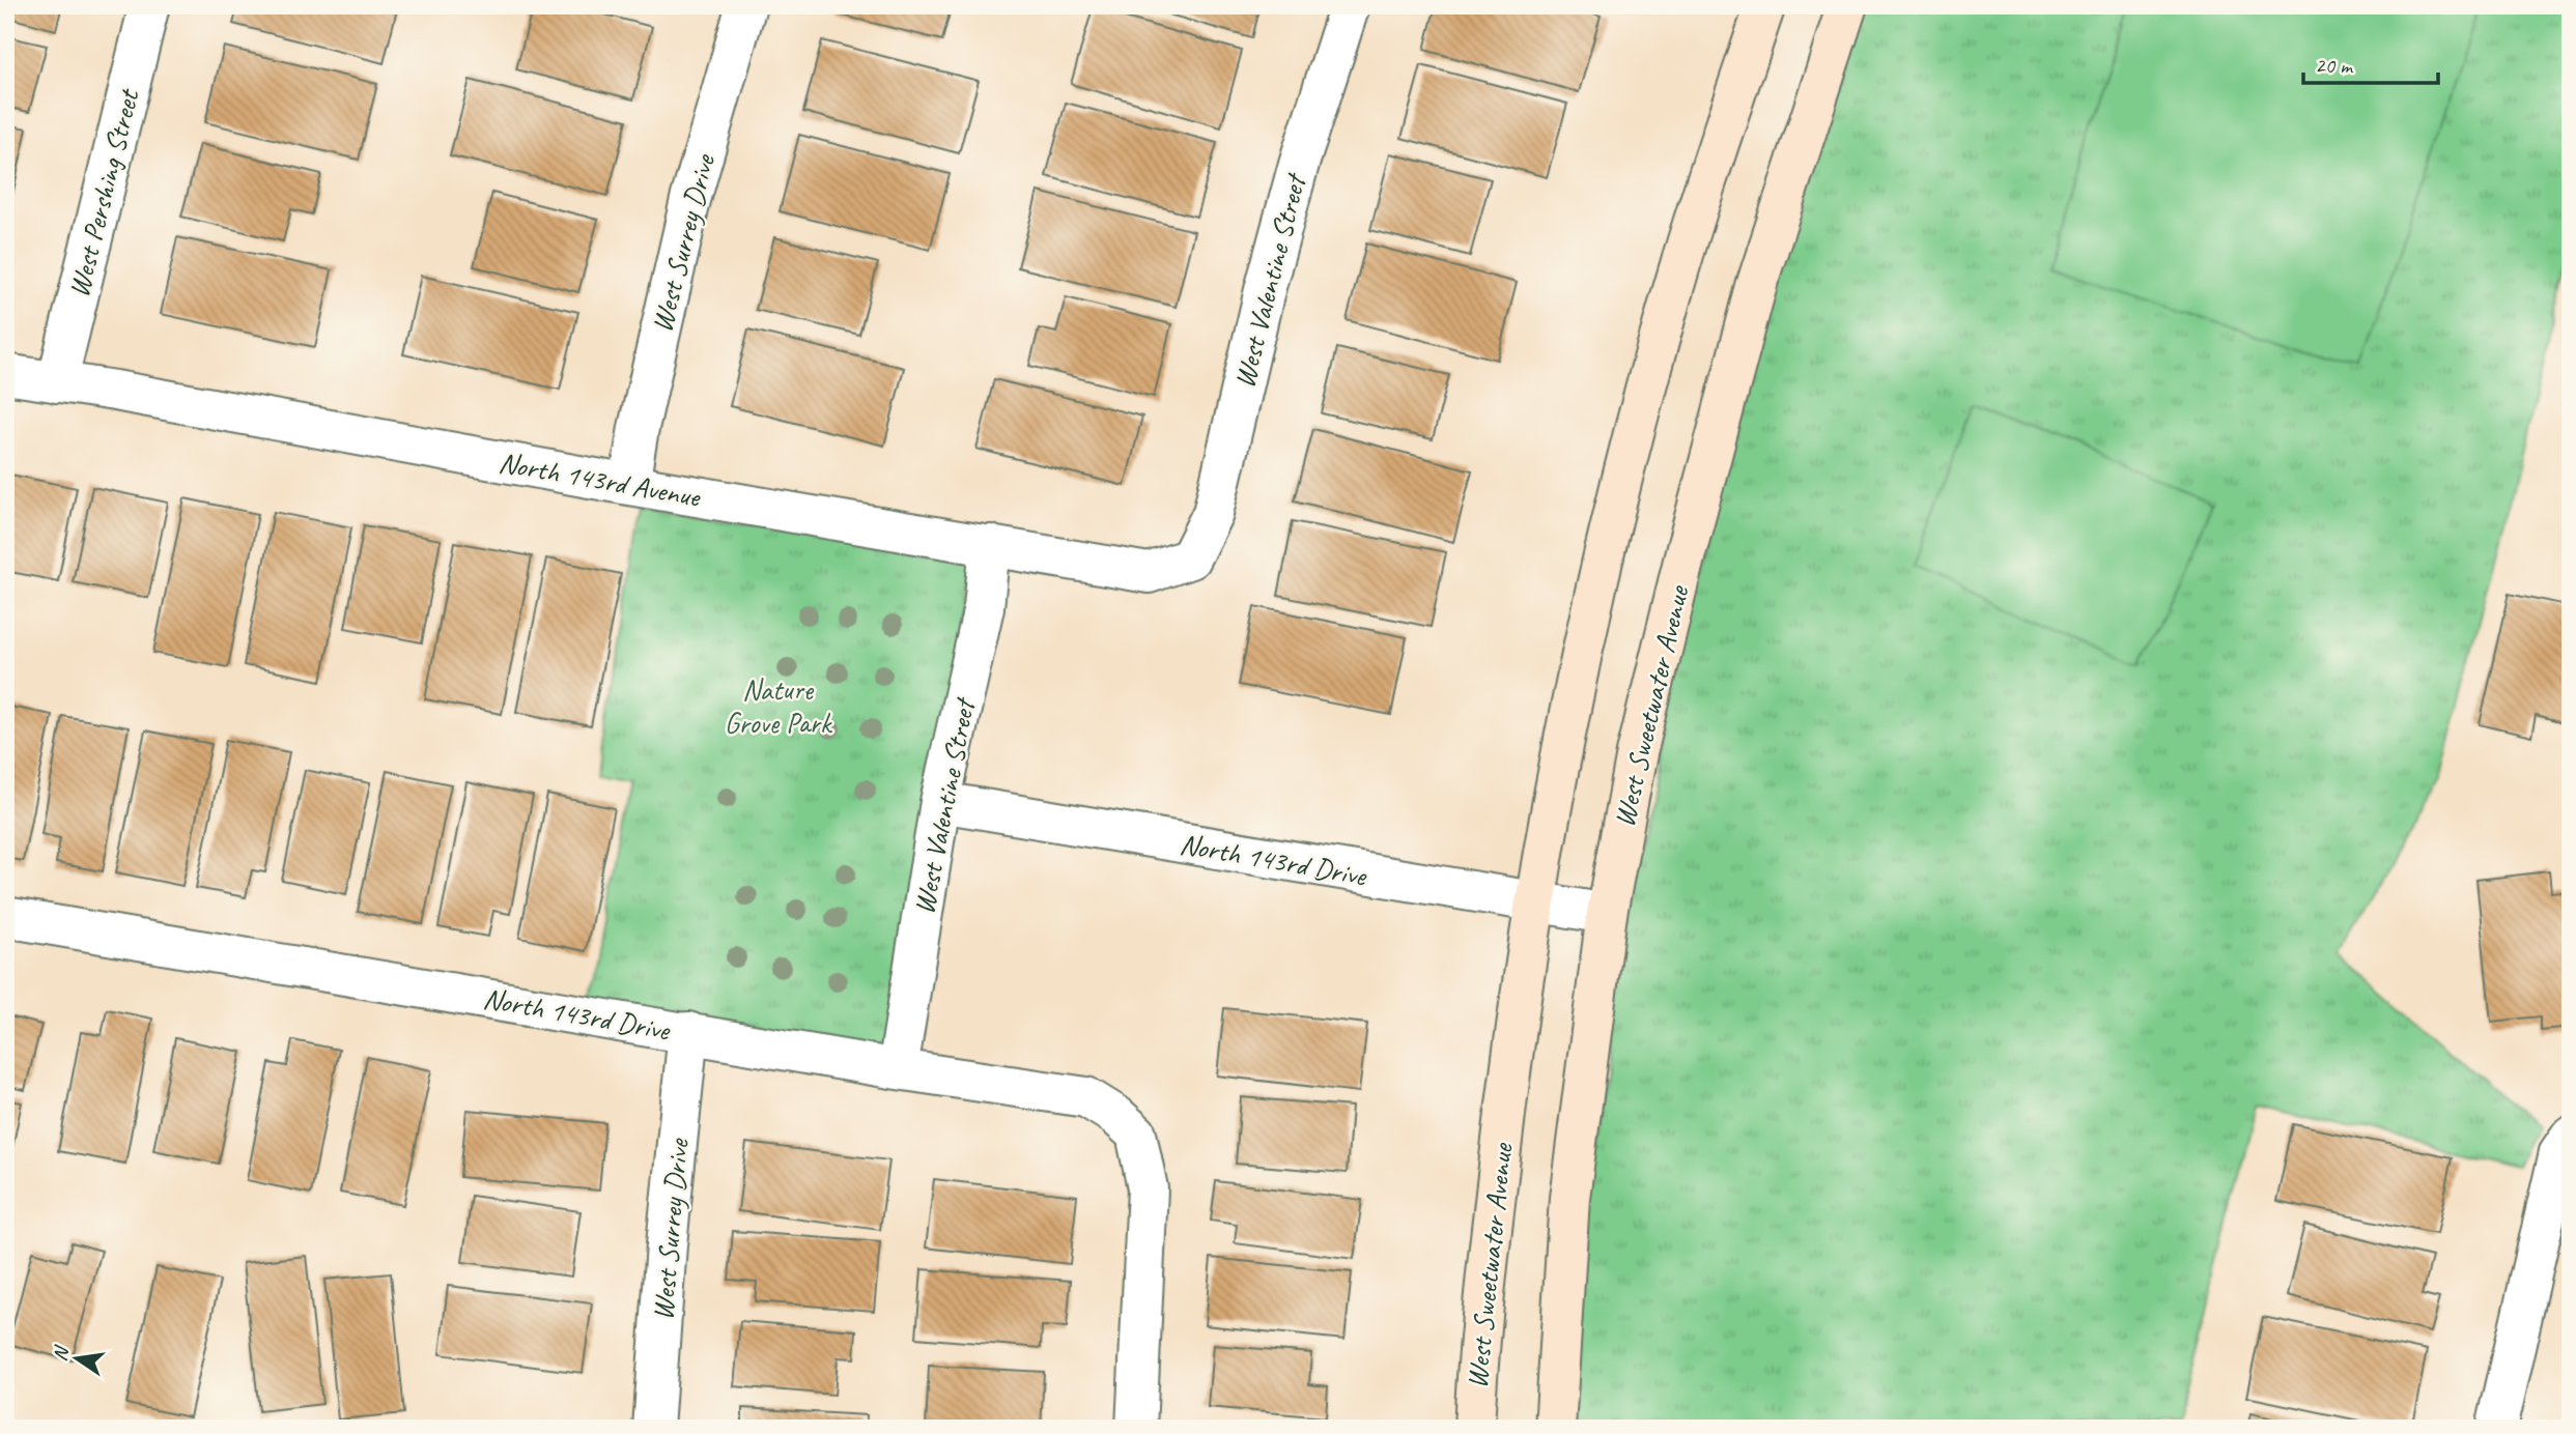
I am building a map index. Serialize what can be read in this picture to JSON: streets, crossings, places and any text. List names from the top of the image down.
{
  "streets": {
    "street": [
      "West Pershing Street",
      "West Surrey Drive",
      "West Valentine Street",
      "North 143rd Avenue",
      "West Sweetwater Avenue",
      "North 143rd Drive"
    ]
  },
  "crossings": [
    ["West Pershing Street", "North 143rd Avenue"],
    ["West Surrey Drive", "North 143rd Avenue"],
    ["West Surrey Drive", "North 143rd Drive"],
    ["West Valentine Street", "North 143rd Avenue"],
    ["West Valentine Street", "North 143rd Drive"],
    ["West Sweetwater Avenue", "North 143rd Drive"]
  ],
  "parks": ["Nature Grove Park"],
  "scale_bar": "20 m",
  "north": "left"
}
